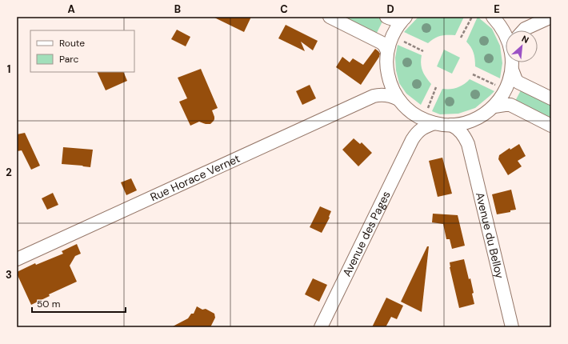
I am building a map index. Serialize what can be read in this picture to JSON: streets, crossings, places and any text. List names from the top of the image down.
{
  "streets": {
    "street": ["Rue Horace Vernet", "Avenue des Pages", "Avenue du Belloy"]
  },
  "legend": ["Route", "Parc"],
  "scale_bar": "50 m",
  "north": "top right",
  "grid": {
    "columns": [
      "A",
      "B",
      "C",
      "D",
      "E"
    ],
    "rows": ["1", "2", "3"]
  }
}
